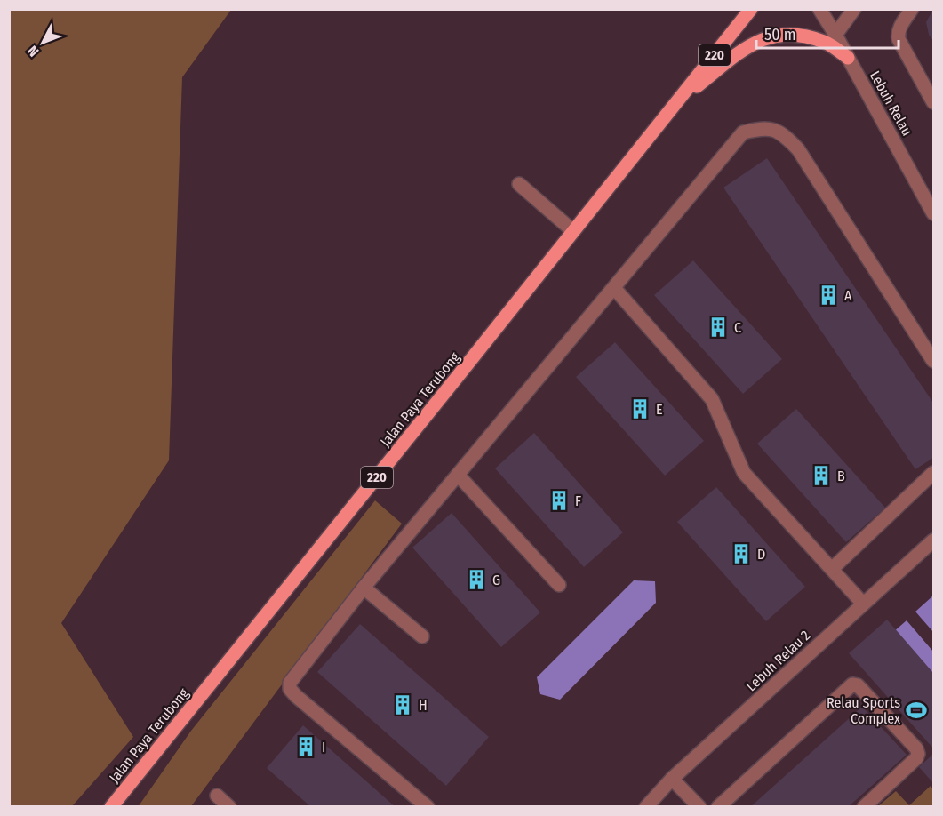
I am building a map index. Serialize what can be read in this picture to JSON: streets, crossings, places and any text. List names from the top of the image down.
{
  "streets": {
    "main road": ["220", "Jalan Paya Terubong"],
    "street": ["Lebuh Relau", "Lebuh Relau 2"]
  },
  "places": {
    "building": [
      "A",
      "C",
      "E",
      "B",
      "F",
      "D",
      "G",
      "H",
      "I"
    ],
    "sports": ["Relau Sports Complex"]
  },
  "scale_bar": "50 m",
  "north": "bottom left"
}
